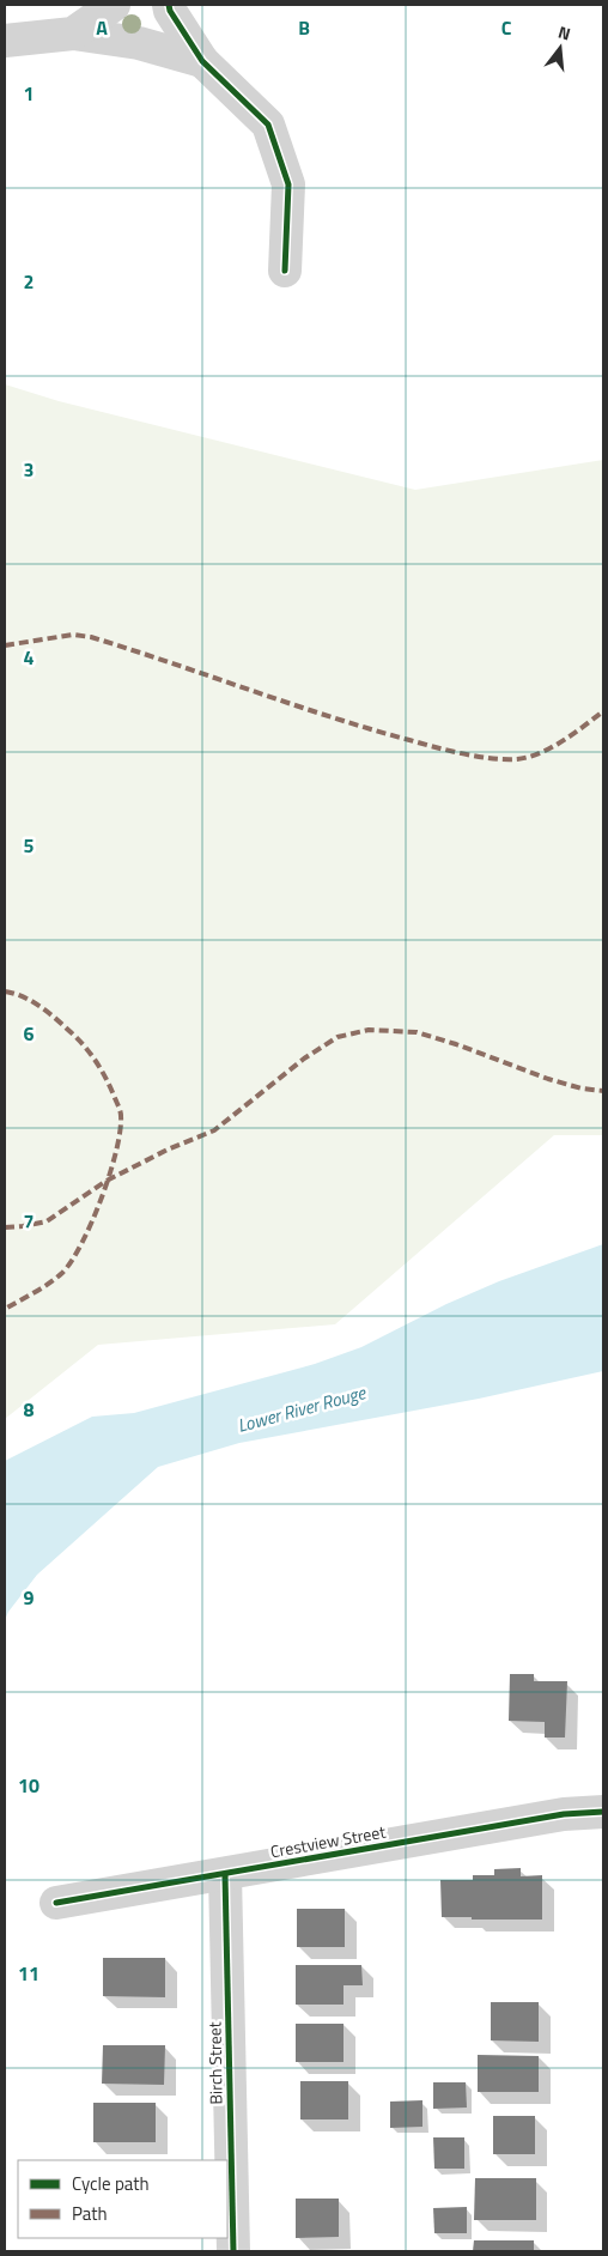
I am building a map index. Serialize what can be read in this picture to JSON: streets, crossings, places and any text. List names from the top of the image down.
{
  "streets": {
    "street": ["Crestview Street", "Birch Street"]
  },
  "crossings": [
    ["Crestview Street", "Birch Street"]
  ],
  "water": ["Lower River Rouge"],
  "legend": ["Cycle path", "Path"],
  "north": "top",
  "grid": {
    "columns": ["A", "B", "C"],
    "rows": [
      "1",
      "2",
      "3",
      "4",
      "5",
      "6",
      "7",
      "8",
      "9",
      "10",
      "11"
    ]
  }
}
